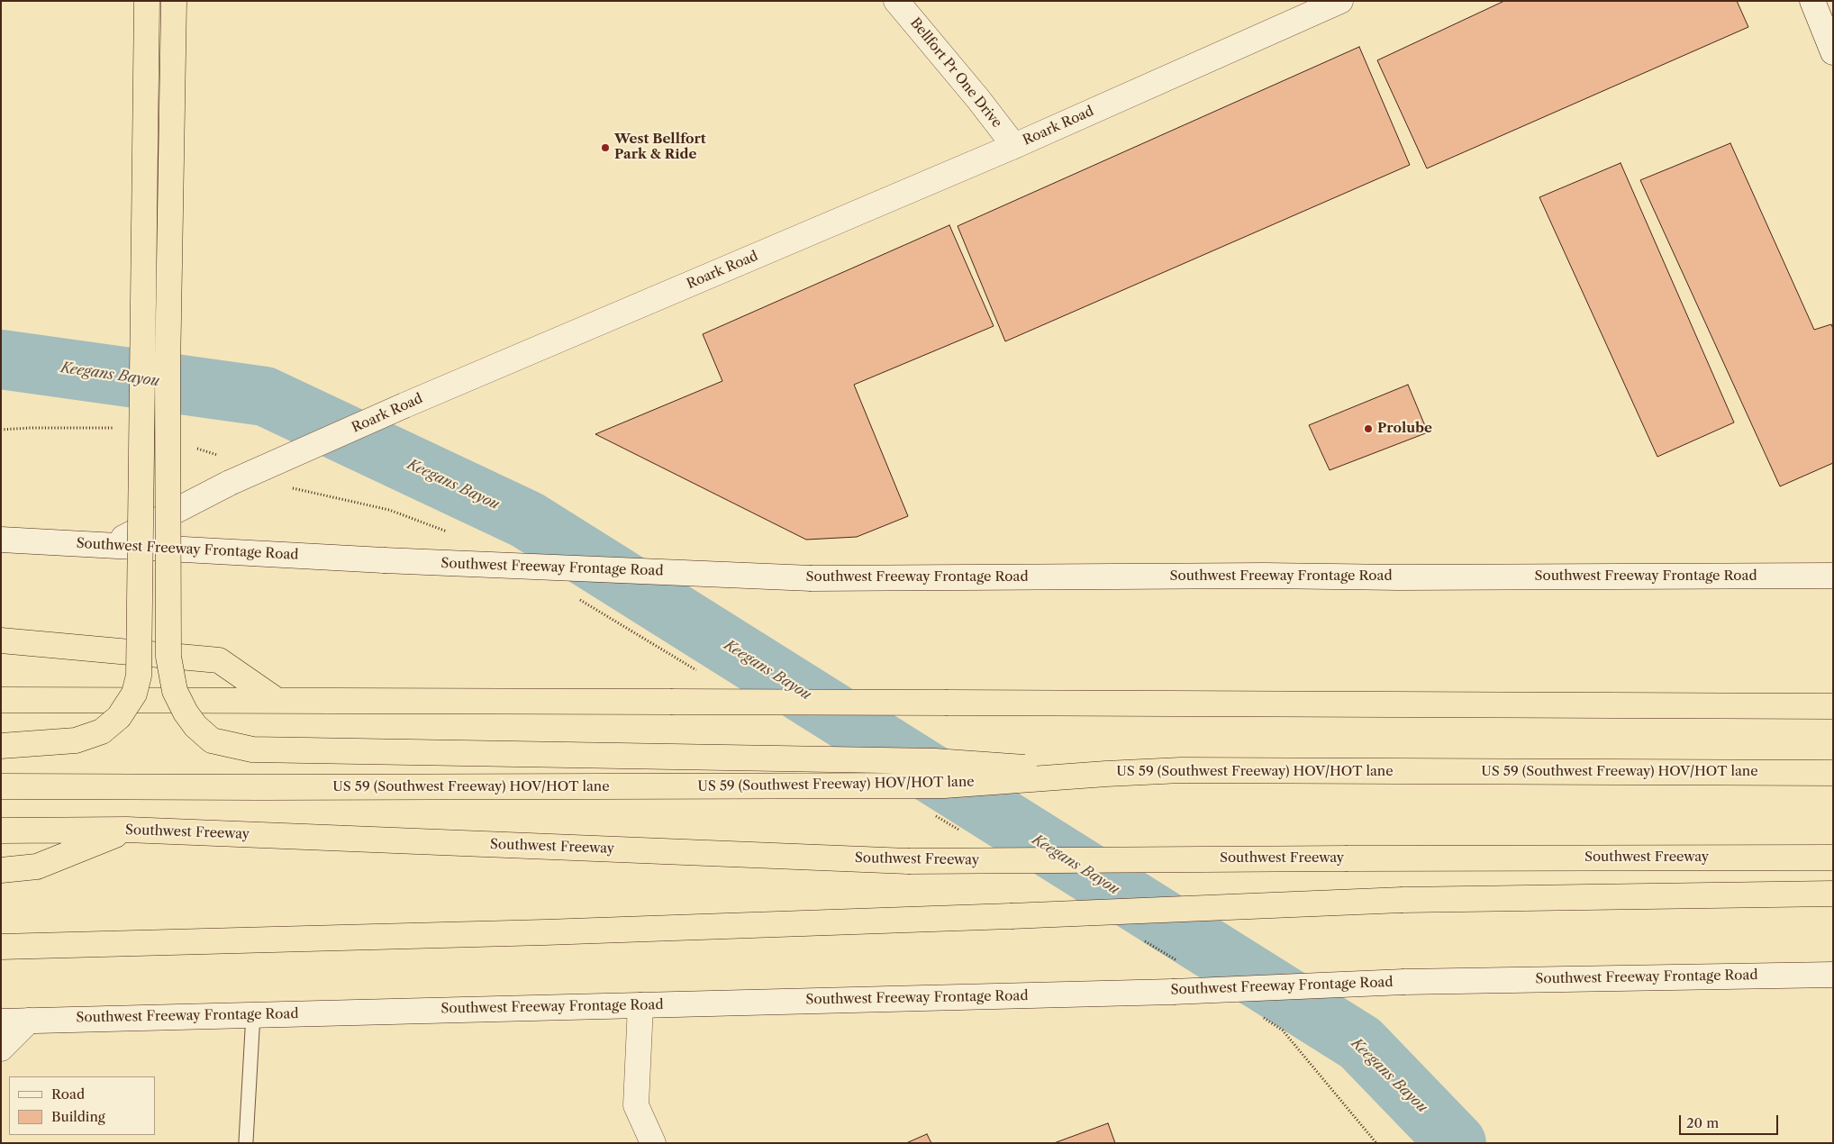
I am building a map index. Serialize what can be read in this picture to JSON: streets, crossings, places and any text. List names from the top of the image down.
{
  "streets": {
    "highway": ["US 59 (Southwest Freeway) HOV/HOT lane", "Southwest Freeway"],
    "main road": ["Bellfort Pr One Drive", "Roark Road", "Southwest Freeway Frontage Road"]
  },
  "crossings": [
    ["Bellfort Pr One Drive", "Roark Road"],
    ["Roark Road", "Southwest Freeway Frontage Road"]
  ],
  "water": ["Keegans Bayou"],
  "places": ["West Bellfort Park & Ride", "Prolube"],
  "legend": ["Road", "Building"],
  "scale_bar": "20 m"
}
